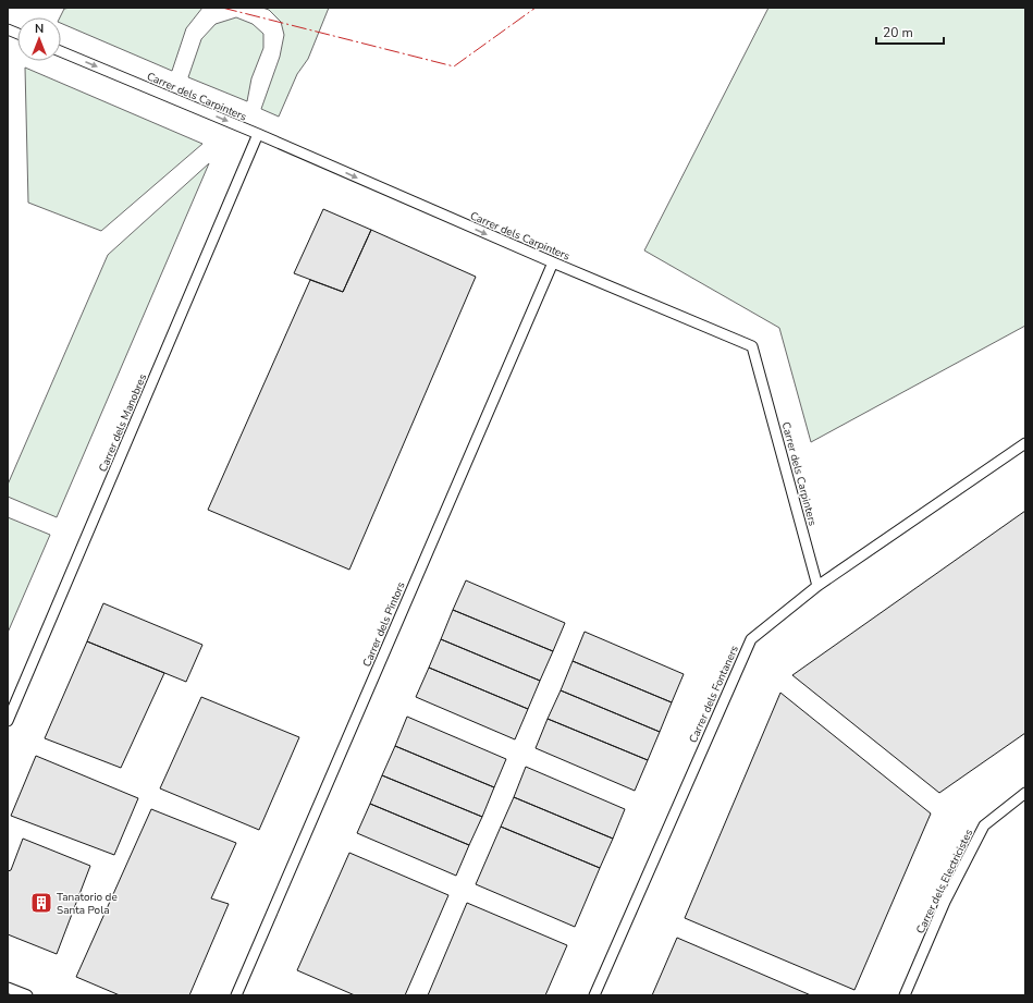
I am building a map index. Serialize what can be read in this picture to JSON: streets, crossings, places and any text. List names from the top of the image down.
{
  "streets": {
    "lane": [
      "Carrer dels Carpinters",
      "Carrer dels Manobres",
      "Carrer dels Pintors",
      "Carrer dels Fontaners",
      "Carrer dels Electricistes"
    ]
  },
  "crossings": [
    ["Carrer dels Carpinters", "Carrer dels Manobres"],
    ["Carrer dels Carpinters", "Carrer dels Pintors"],
    ["Carrer dels Carpinters", "Carrer dels Fontaners"]
  ],
  "one_way": ["Carrer dels Carpinters"],
  "places": {
    "building": ["Tanatorio de Santa Pola"]
  },
  "scale_bar": "20 m",
  "north": "top"
}
